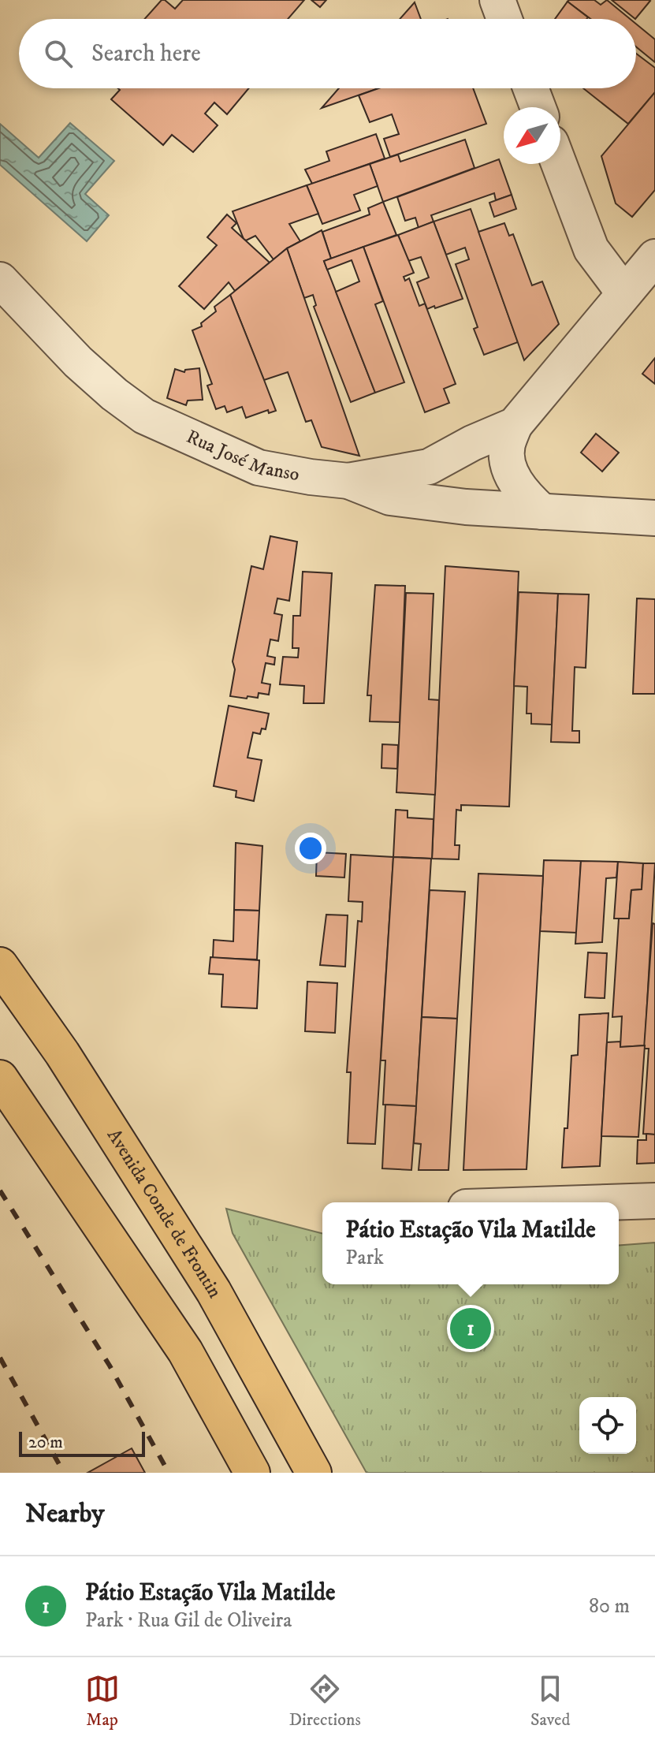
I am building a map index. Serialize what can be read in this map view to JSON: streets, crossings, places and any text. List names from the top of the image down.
{
  "streets": {
    "highway": ["Avenida Conde de Frontin"],
    "street": ["Rua José Manso"]
  },
  "scale_bar": "20 m",
  "north": "bottom left",
  "page": {
    "search": "Search here",
    "popup": ["Pátio Estação Vila Matilde", "Park"],
    "pins": "1",
    "scale": "20 m",
    "heading": "Nearby",
    "list": [
      {
        "mark": "1",
        "name": "Pátio Estação Vila Matilde",
        "note": "Park · Rua Gil de Oliveira",
        "value": "80 m"
      }
    ],
    "nav": ["Map", "Directions", "Saved"]
  }
}
